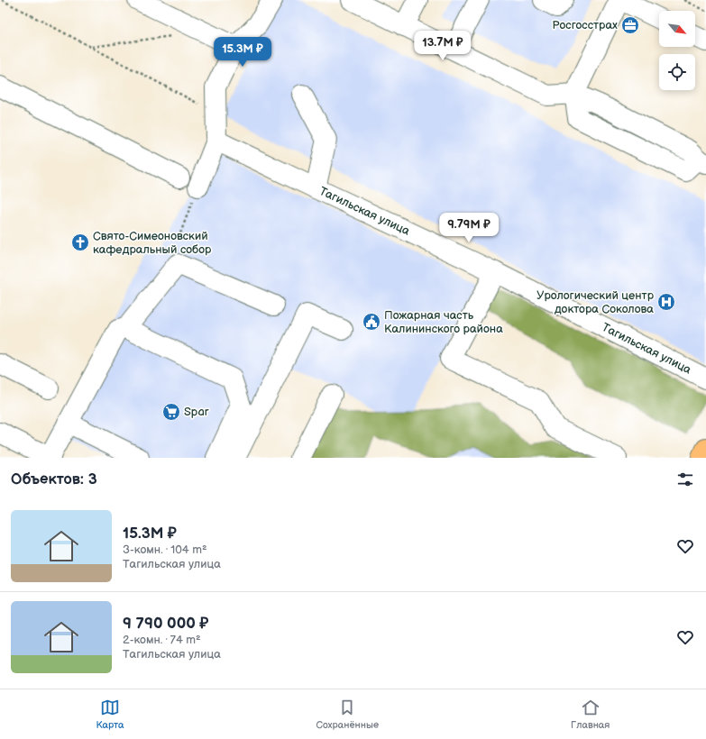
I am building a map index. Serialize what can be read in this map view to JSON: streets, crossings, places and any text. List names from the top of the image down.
{
  "streets": {
    "street": ["Тагильская улица"]
  },
  "places": {
    "office": ["Росгосстрах"],
    "church": ["Свято-Симеоновский кафедральный собор"],
    "hospital": ["Урологический центр доктора Соколова"],
    "public building": ["Пожарная часть Калининского района"],
    "supermarket": ["Spar"]
  },
  "north": "bottom right",
  "page": {
    "price": ["13.7M ₽", "15.3M ₽", "9.79M ₽"],
    "heading": "Объектов: 3",
    "list": [
      {
        "name": "15.3M ₽",
        "note": "3-комн. · 104 m² · Тагильская улица"
      },
      {
        "name": "9 790 000 ₽",
        "note": "2-комн. · 74 m² · Тагильская улица"
      }
    ],
    "tabs": ["Карта", "Сохранённые", "Главная"]
  }
}
